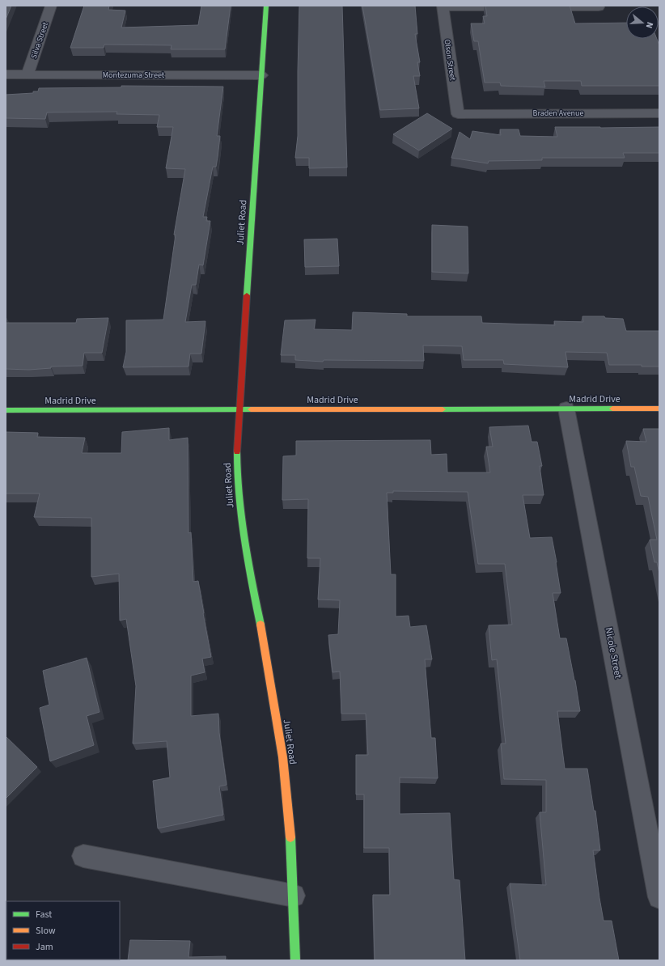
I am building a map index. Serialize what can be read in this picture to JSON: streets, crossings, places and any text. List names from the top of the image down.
{
  "streets": {
    "street": [
      "Silva Street",
      "Olson Street",
      "Montezuma Street",
      "Braden Avenue",
      "Juliet Road",
      "Madrid Drive",
      "Nicole Street"
    ]
  },
  "crossings": [
    ["Silva Street", "Montezuma Street"],
    ["Olson Street", "Braden Avenue"],
    ["Montezuma Street", "Juliet Road"],
    ["Juliet Road", "Madrid Drive"],
    ["Madrid Drive", "Nicole Street"]
  ],
  "legend": ["Fast", "Slow", "Jam"],
  "north": "right"
}
